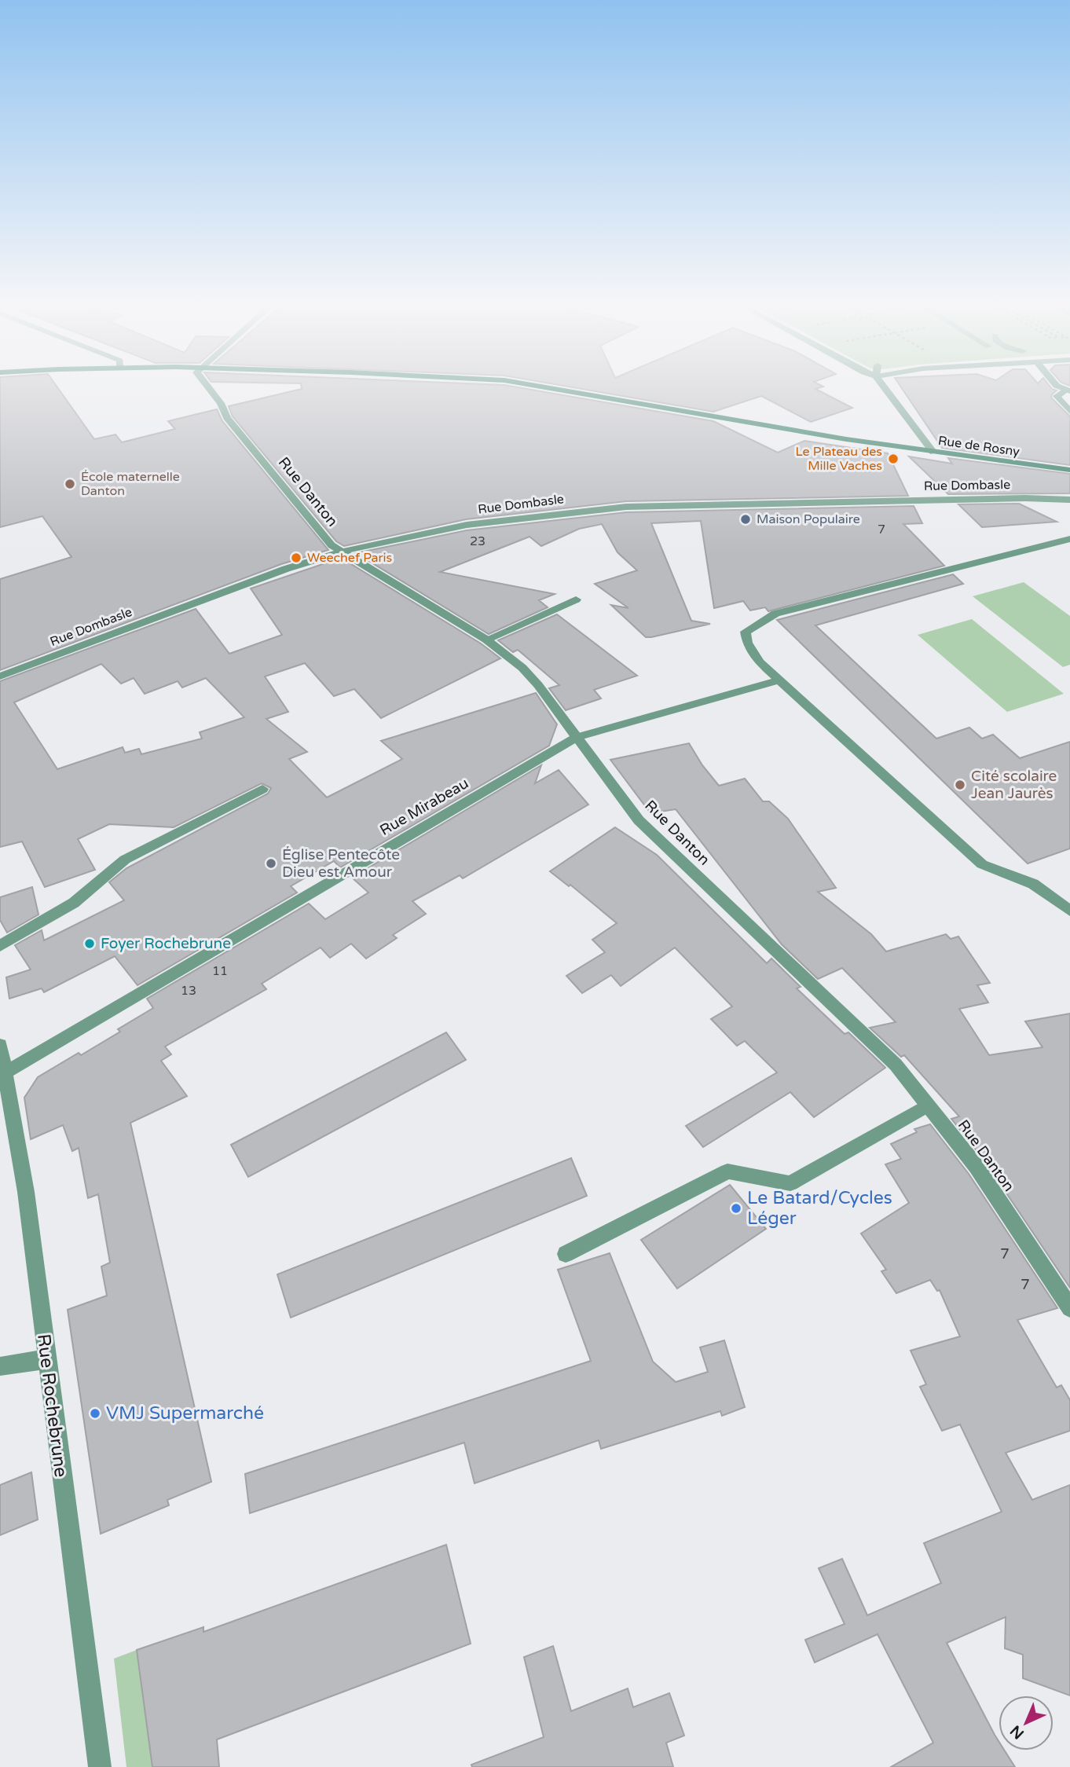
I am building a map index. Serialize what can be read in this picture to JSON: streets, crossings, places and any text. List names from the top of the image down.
{
  "streets": {
    "main road": ["Rue de Rosny"],
    "street": [
      "Rue Dombasle",
      "Rue Danton",
      "Rue Mirabeau",
      "Rue Rochebrune"
    ]
  },
  "crossings": [
    ["Rue Dombasle", "Rue Danton"],
    ["Rue Danton", "Rue Mirabeau"],
    ["Rue Mirabeau", "Rue Rochebrune"]
  ],
  "places": [
    "Le Plateau des Mille Vaches",
    "École maternelle Danton",
    "Maison Populaire",
    "Weechef Paris",
    "Cité scolaire Jean Jaurès",
    "Église Pentecôte Dieu est Amour",
    "Foyer Rochebrune",
    "Le Batard/Cycles Léger",
    "VMJ Supermarché"
  ],
  "house_numbers": [
    "7",
    "23",
    "11",
    "13",
    "7",
    "7"
  ],
  "north": "bottom left"
}
